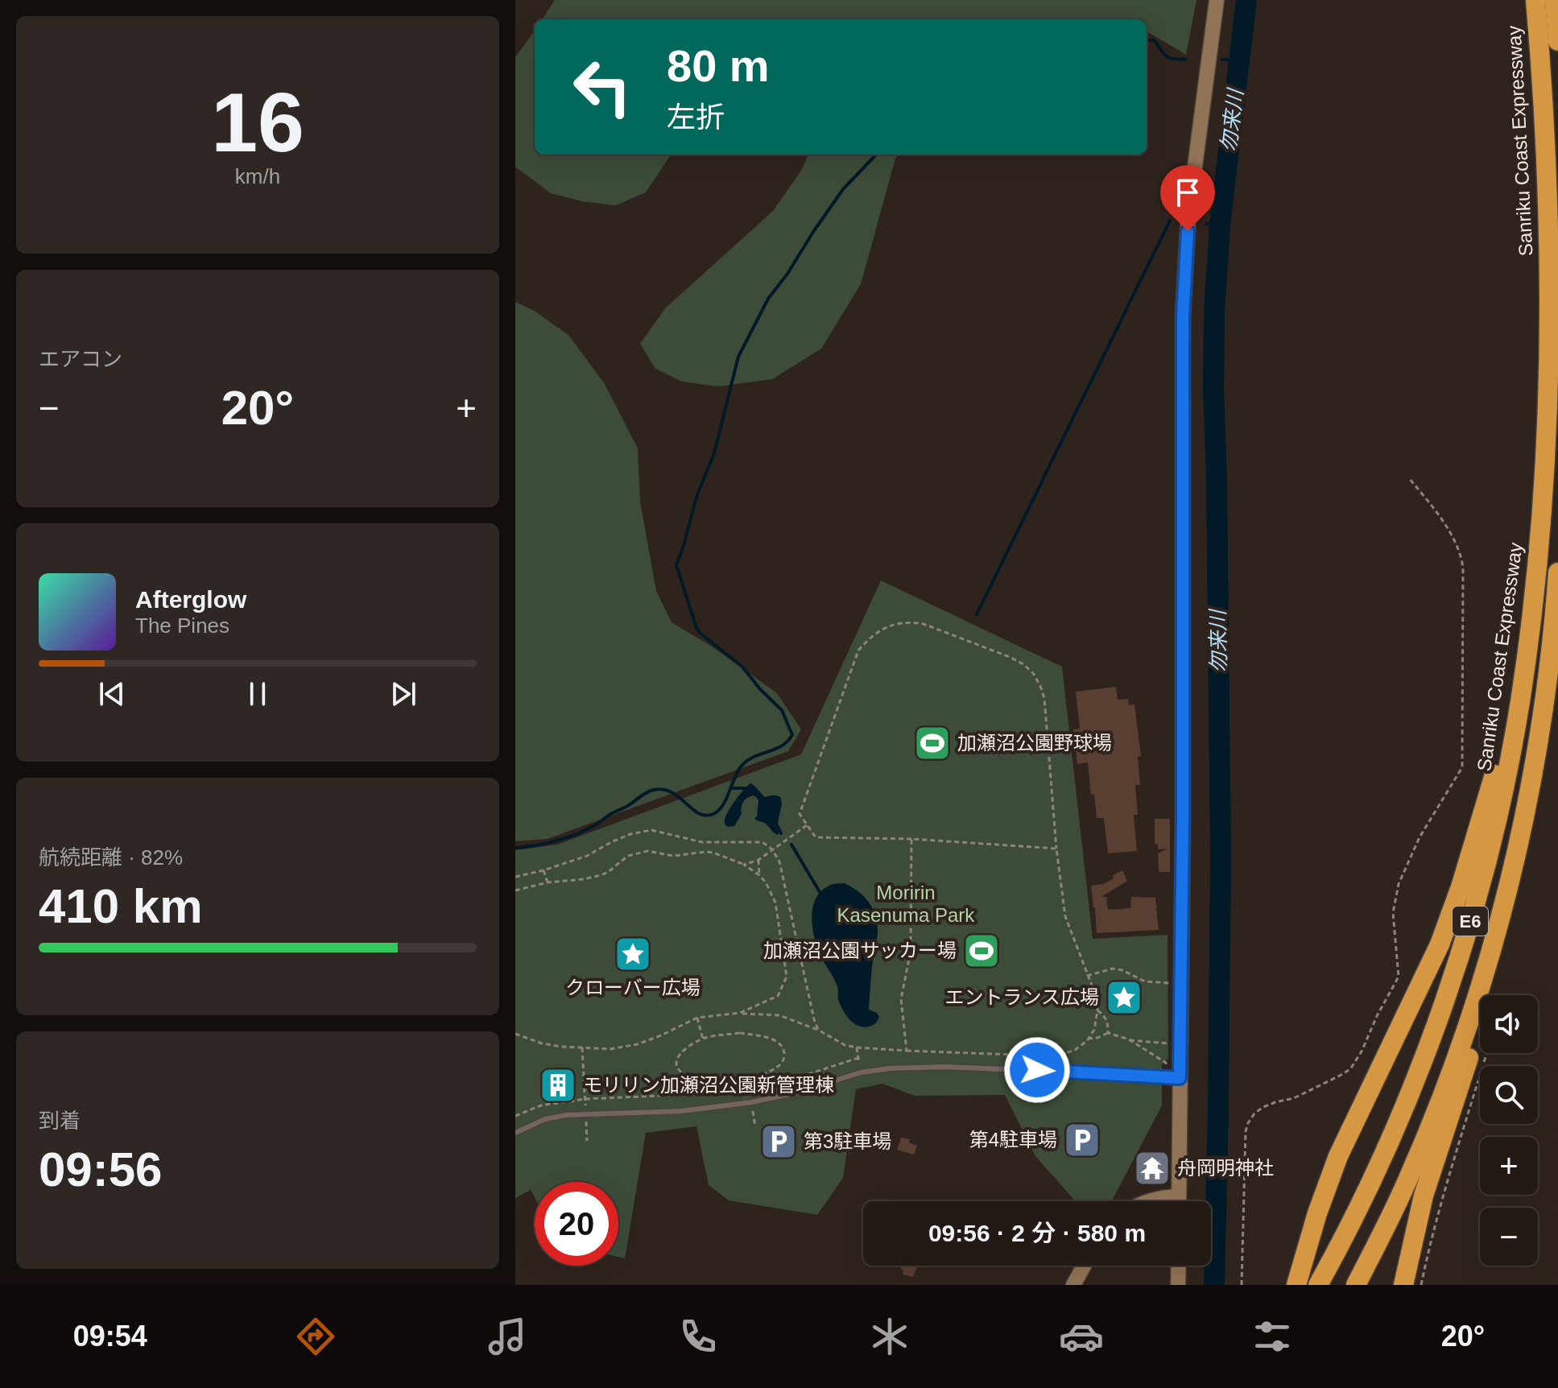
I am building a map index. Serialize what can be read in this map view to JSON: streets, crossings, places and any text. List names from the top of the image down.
{
  "streets": {
    "highway": ["Sanriku Coast Expressway", "E6"]
  },
  "water": ["勿来川"],
  "parks": ["Moririn Kasenuma Park"],
  "places": {
    "sports": ["加瀬沼公園野球場", "加瀬沼公園サッカー場"],
    "place": ["クローバー広場", "エントランス広場"],
    "building": ["モリリン加瀬沼公園新管理棟"],
    "parking": ["第4駐車場", "第3駐車場"],
    "temple": ["舟岡明神社"]
  },
  "page": {
    "tile": [
      ["16", "km/h"],
      "エアコン",
      ["航続距離 · 82%", "410 km"],
      ["到着", "09:56"]
    ],
    "turn": ["80 m", "左折"],
    "heat": ["−", "20°", "+"],
    "song": ["Afterglow", "The Pines"],
    "map_buttons": ["+", "−"],
    "limit": "20",
    "trip": "09:56 · 2 分 · 580 m",
    "tabs": ["09:54", "20°"]
  }
}
